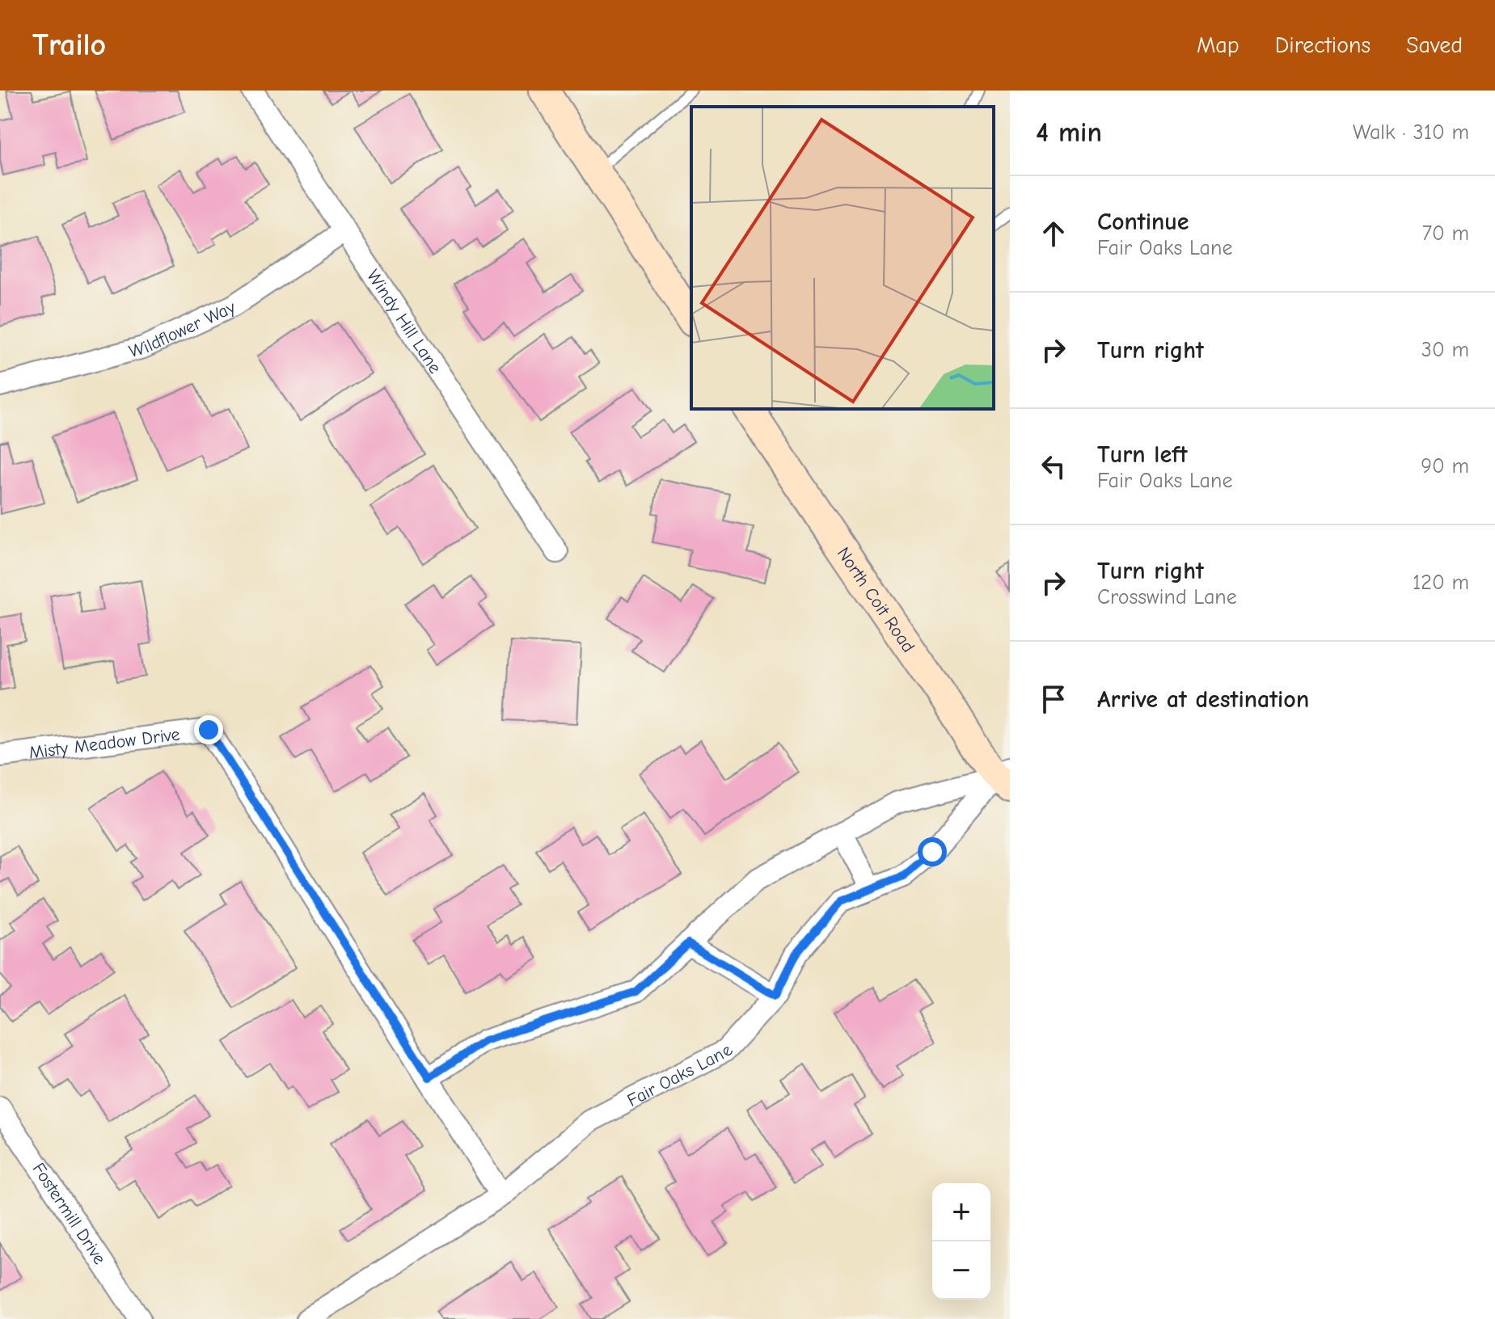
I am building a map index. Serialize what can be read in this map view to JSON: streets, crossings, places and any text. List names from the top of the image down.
{
  "streets": {
    "street": [
      "Windy Hill Lane",
      "Wildflower Way",
      "North Coit Road",
      "Misty Meadow Drive",
      "Fair Oaks Lane",
      "Fostermill Drive"
    ]
  },
  "crossings": [
    ["Windy Hill Lane", "Wildflower Way"],
    ["North Coit Road", "Fair Oaks Lane"]
  ],
  "page": {
    "header": "Trailo",
    "nav": ["Map", "Directions", "Saved"],
    "heading": ["4 min", "Walk · 310 m"],
    "list": [
      ["Continue", "Fair Oaks Lane", "70 m"],
      ["Turn right", "30 m"],
      ["Turn left", "Fair Oaks Lane", "90 m"],
      ["Turn right", "Crosswind Lane", "120 m"],
      "Arrive at destination"
    ],
    "map_buttons": ["+", "−"]
  }
}
